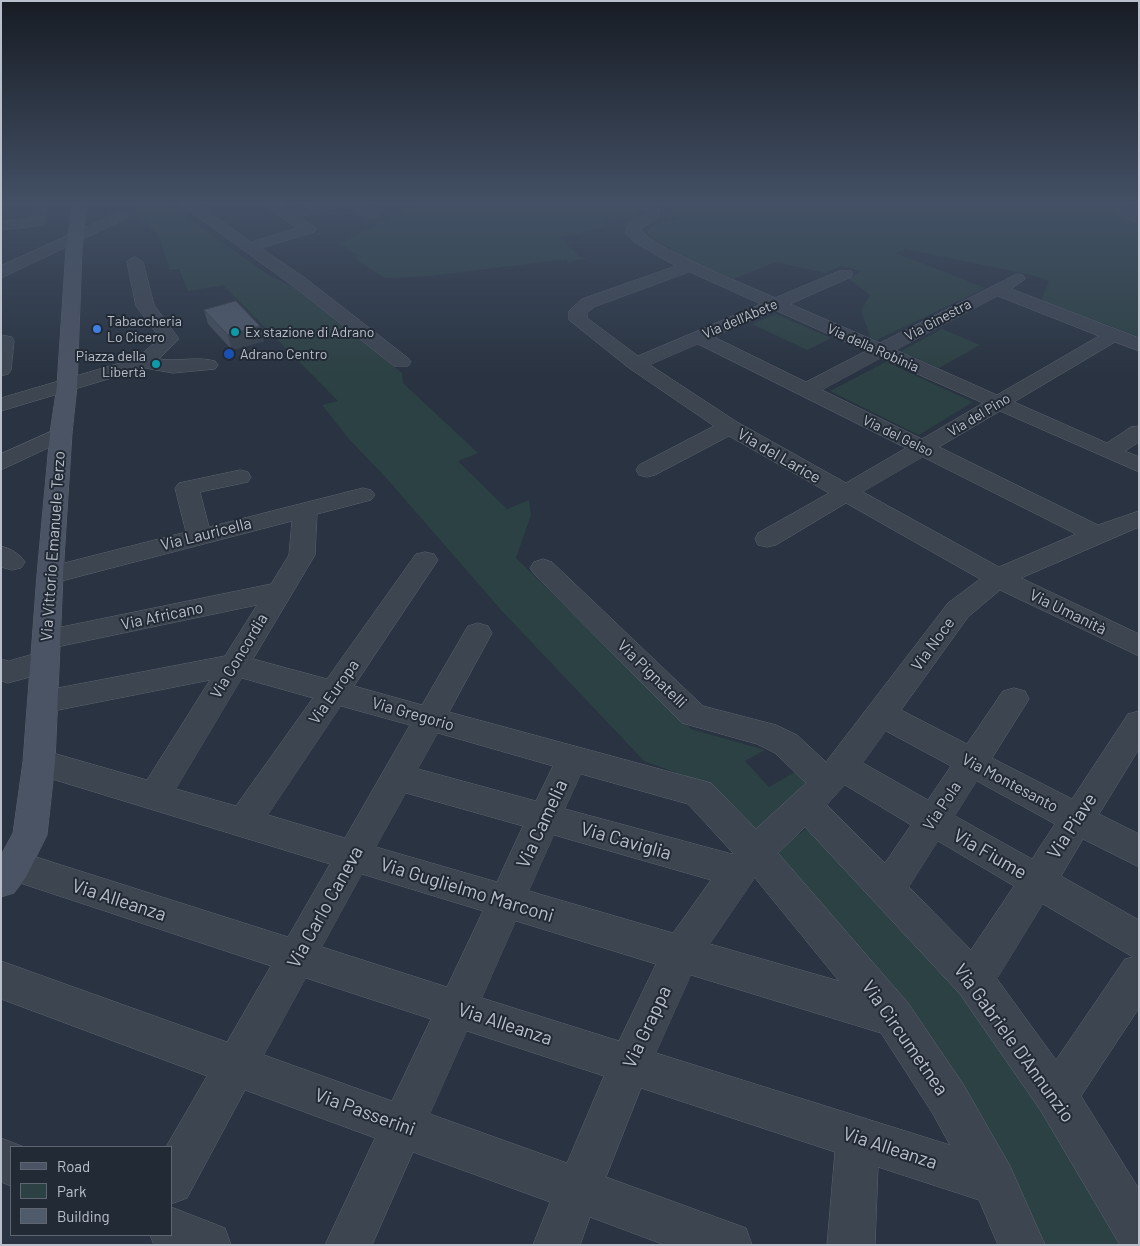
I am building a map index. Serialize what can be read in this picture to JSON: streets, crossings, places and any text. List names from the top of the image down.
{
  "streets": {
    "street": [
      "Via dell'Abete",
      "Via Ginestra",
      "Via della Robinia",
      "Via del Pino",
      "Via del Gelso",
      "Via del Larice",
      "Via Lauricella",
      "Via Vittorio Emanuele Terzo",
      "Via Umanità",
      "Via Africano",
      "Via Noce",
      "Via Concordia",
      "Via Pignatelli",
      "Via Europa",
      "Via Gregorio",
      "Via Montesanto",
      "Via Pola",
      "Via Camelia",
      "Via Piave",
      "Via Caviglia",
      "Via Fiume",
      "Via Guglielmo Marconi",
      "Via Alleanza",
      "Via Carlo Caneva",
      "Via Grappa",
      "Via Circumetnea",
      "Via Gabriele D'Annunzio",
      "Via Passerini"
    ]
  },
  "crossings": [
    ["Via dell'Abete", "Via della Robinia"],
    ["Via dell'Abete", "Via del Gelso"],
    ["Via dell'Abete", "Via del Larice"],
    ["Via Ginestra", "Via della Robinia"],
    ["Via Ginestra", "Via del Gelso"],
    ["Via della Robinia", "Via del Pino"],
    ["Via della Robinia", "Via del Larice"],
    ["Via del Pino", "Via del Gelso"],
    ["Via del Pino", "Via del Larice"],
    ["Via del Gelso", "Via Noce"],
    ["Via del Larice", "Via Umanità"],
    ["Via del Larice", "Via Noce"],
    ["Via Lauricella", "Via Vittorio Emanuele Terzo"],
    ["Via Lauricella", "Via Concordia"],
    ["Via Vittorio Emanuele Terzo", "Via Africano"],
    ["Via Vittorio Emanuele Terzo", "Via Gregorio"],
    ["Via Vittorio Emanuele Terzo", "Via Guglielmo Marconi"],
    ["Via Vittorio Emanuele Terzo", "Via Alleanza"],
    ["Via Umanità", "Via Noce"],
    ["Via Africano", "Via Concordia"],
    ["Via Noce", "Via Pignatelli"],
    ["Via Noce", "Via Gregorio"],
    ["Via Noce", "Via Montesanto"],
    ["Via Noce", "Via Caviglia"],
    ["Via Noce", "Via Fiume"],
    ["Via Noce", "Via Grappa"],
    ["Via Noce", "Via Circumetnea"],
    ["Via Noce", "Via Gabriele D'Annunzio"],
    ["Via Concordia", "Via Gregorio"],
    ["Via Concordia", "Via Guglielmo Marconi"],
    ["Via Pignatelli", "Via Fiume"],
    ["Via Pignatelli", "Via Gabriele D'Annunzio"],
    ["Via Europa", "Via Gregorio"],
    ["Via Europa", "Via Guglielmo Marconi"],
    ["Via Gregorio", "Via Camelia"],
    ["Via Gregorio", "Via Caviglia"],
    ["Via Gregorio", "Via Carlo Caneva"],
    ["Via Gregorio", "Via Grappa"],
    ["Via Gregorio", "Via Circumetnea"],
    ["Via Montesanto", "Via Pola"],
    ["Via Montesanto", "Via Piave"],
    ["Via Pola", "Via Fiume"],
    ["Via Pola", "Via Gabriele D'Annunzio"],
    ["Via Camelia", "Via Caviglia"],
    ["Via Camelia", "Via Guglielmo Marconi"],
    ["Via Camelia", "Via Alleanza"],
    ["Via Camelia", "Via Passerini"],
    ["Via Piave", "Via Fiume"],
    ["Via Piave", "Via Gabriele D'Annunzio"],
    ["Via Caviglia", "Via Carlo Caneva"],
    ["Via Caviglia", "Via Grappa"],
    ["Via Caviglia", "Via Circumetnea"],
    ["Via Fiume", "Via Gabriele D'Annunzio"],
    ["Via Guglielmo Marconi", "Via Carlo Caneva"],
    ["Via Guglielmo Marconi", "Via Grappa"],
    ["Via Guglielmo Marconi", "Via Circumetnea"],
    ["Via Alleanza", "Via Carlo Caneva"],
    ["Via Alleanza", "Via Grappa"],
    ["Via Alleanza", "Via Circumetnea"],
    ["Via Carlo Caneva", "Via Passerini"],
    ["Via Grappa", "Via Circumetnea"],
    ["Via Grappa", "Via Passerini"]
  ],
  "places": [
    "Tabaccheria Lo Cicero",
    "Ex stazione di Adrano",
    "Adrano Centro",
    "Piazza della Libertà"
  ],
  "legend": ["Road", "Park", "Building"]
}
